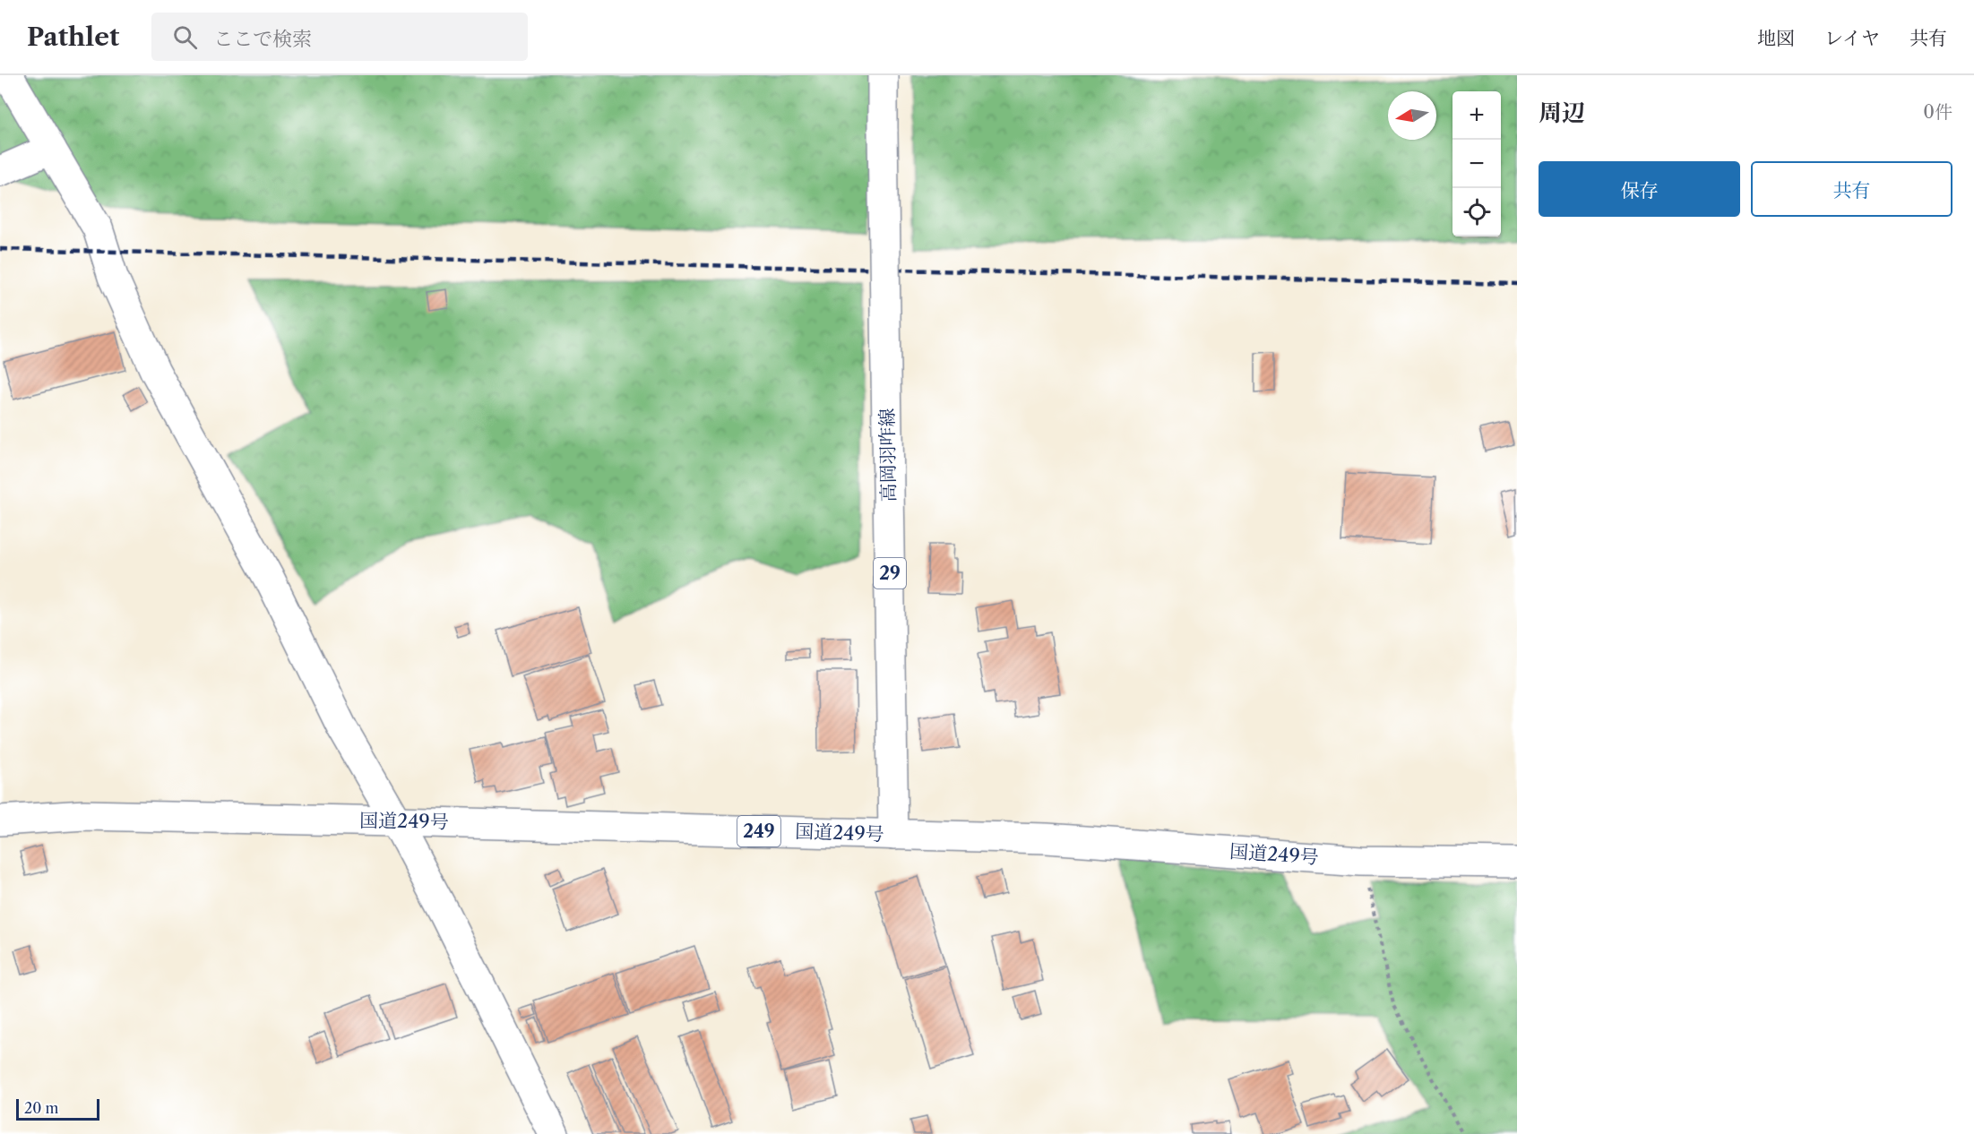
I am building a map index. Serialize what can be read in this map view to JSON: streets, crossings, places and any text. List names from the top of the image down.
{
  "streets": {
    "main road": [
      "高岡羽咋線",
      "29",
      "国道249号",
      "249"
    ]
  },
  "crossings": [
    ["高岡羽咋線", "国道249号"]
  ],
  "scale_bar": "20 m",
  "north": "left",
  "page": {
    "header": "Pathlet",
    "search": "ここで検索",
    "nav": ["地図", "レイヤ", "共有"],
    "heading": ["周辺", "0件"],
    "map_buttons": ["+", "−"],
    "buttons": ["保存", "共有"],
    "scale": "20 m"
  }
}
